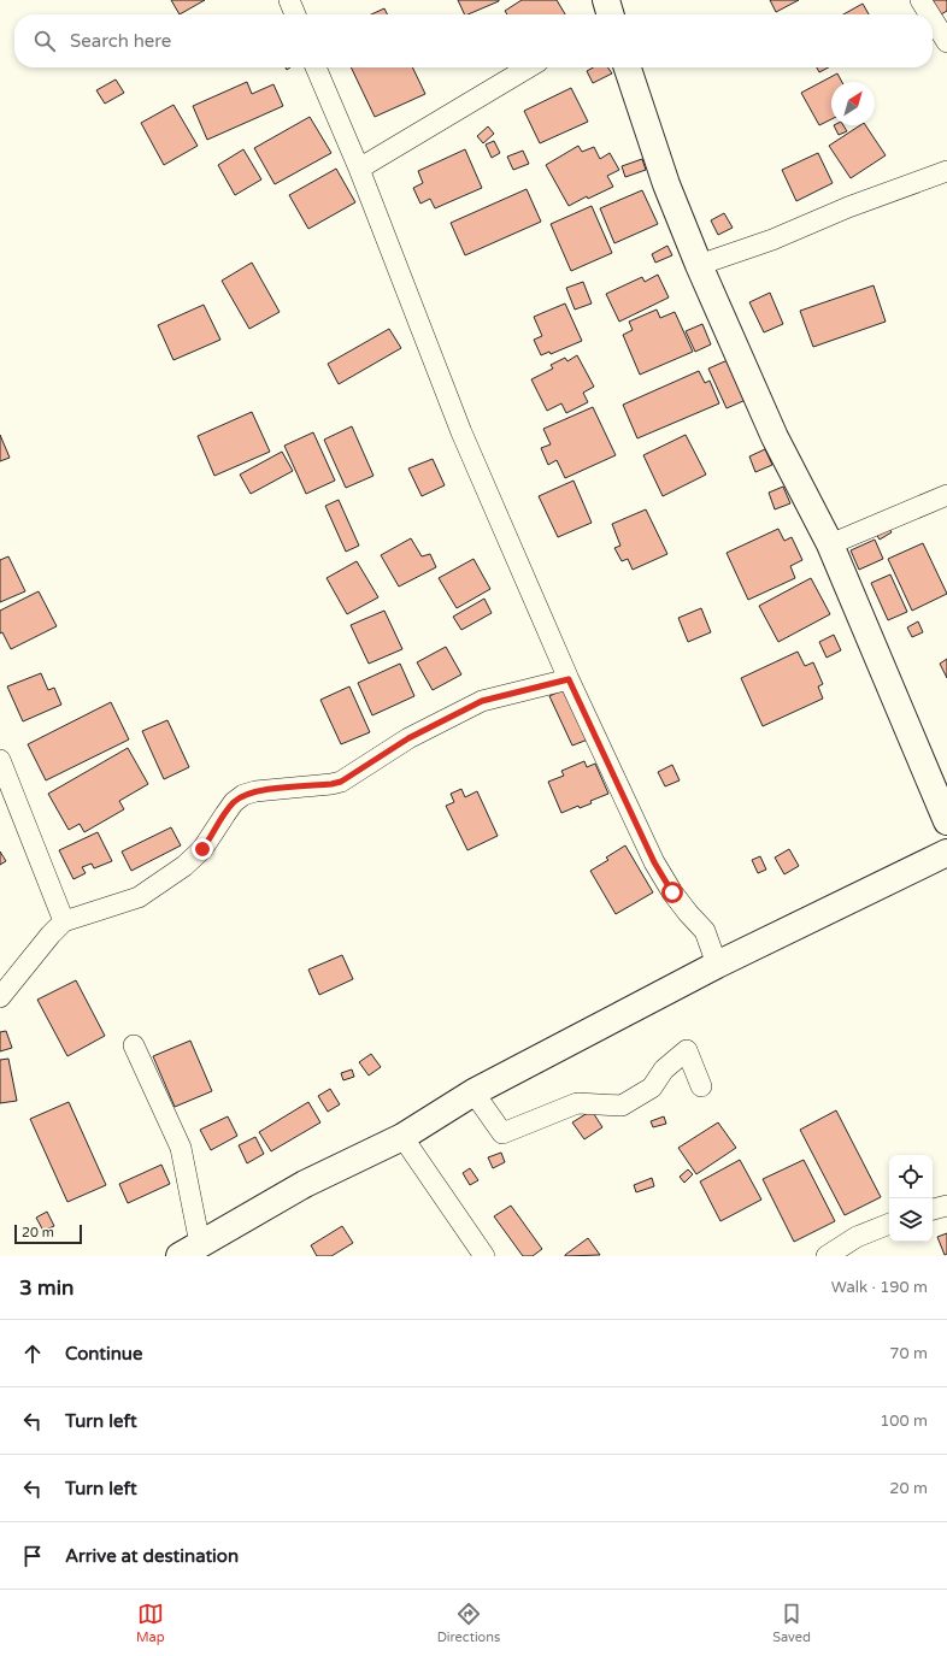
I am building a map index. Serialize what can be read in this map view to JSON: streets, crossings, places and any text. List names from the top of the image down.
{
  "scale_bar": "20 m",
  "north": "top right",
  "page": {
    "search": "Search here",
    "scale": "20 m",
    "heading": ["3 min", "Walk · 190 m"],
    "list": [
      ["Continue", "70 m"],
      ["Turn left", "100 m"],
      ["Turn left", "20 m"],
      "Arrive at destination"
    ],
    "nav": ["Map", "Directions", "Saved"]
  }
}
